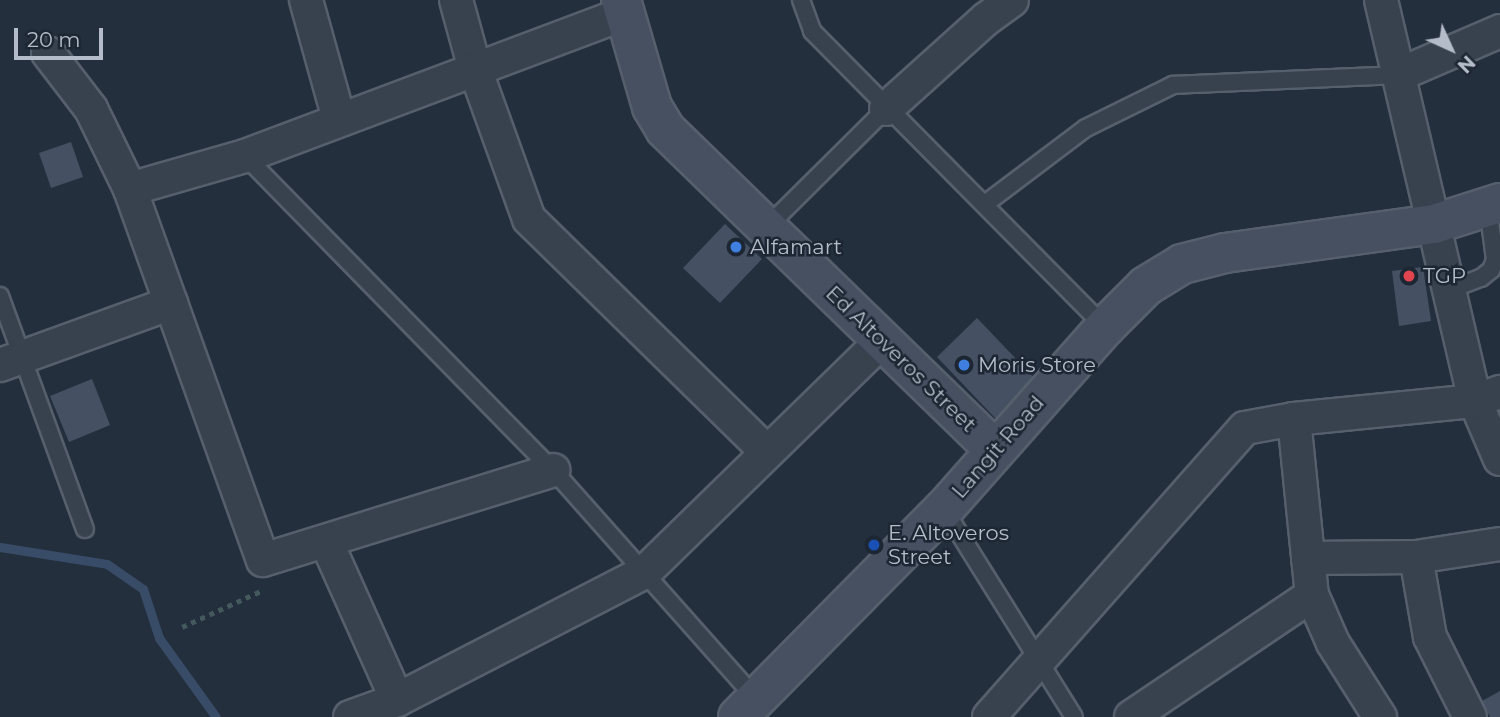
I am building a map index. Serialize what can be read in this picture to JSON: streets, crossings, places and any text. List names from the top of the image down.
{
  "streets": {
    "main road": ["Ed Altoveros Street", "Langit Road"]
  },
  "crossings": [
    ["Ed Altoveros Street", "Langit Road"]
  ],
  "places": [
    "Alfamart",
    "TGP",
    "Moris Store",
    "E. Altoveros Street"
  ],
  "scale_bar": "20 m",
  "north": "bottom right"
}
